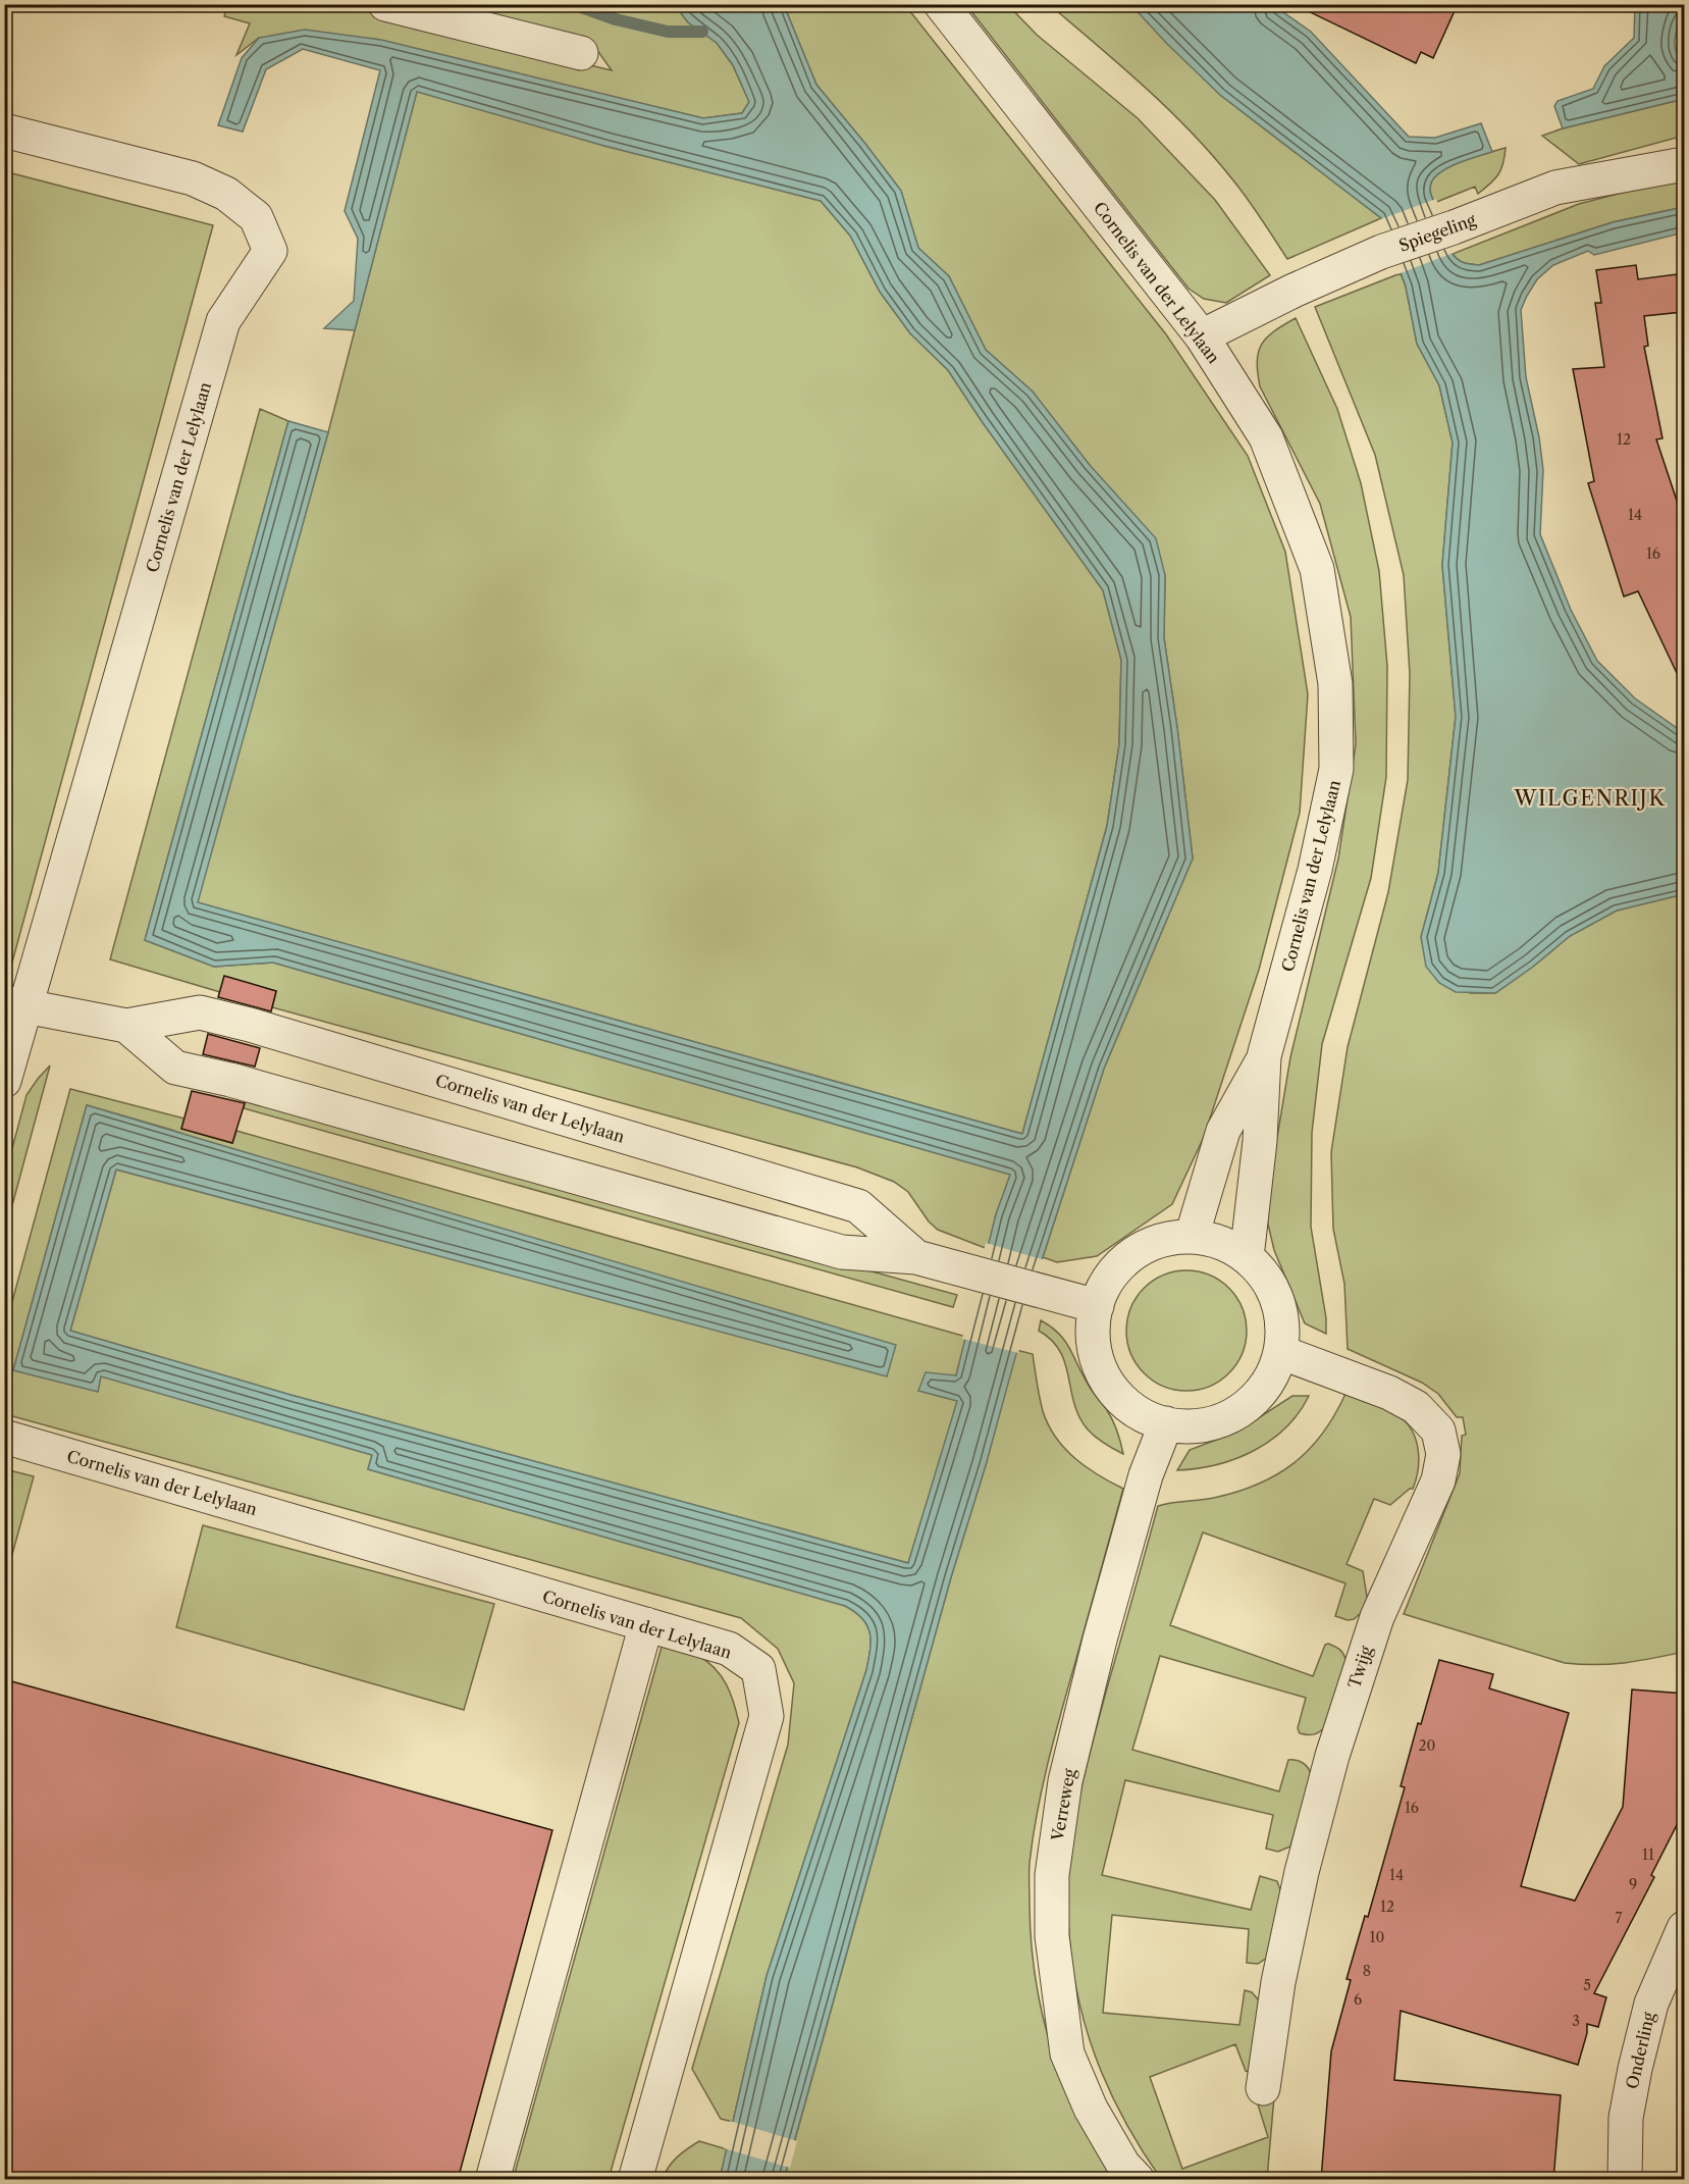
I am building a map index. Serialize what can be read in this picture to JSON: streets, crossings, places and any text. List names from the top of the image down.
{
  "streets": {
    "street": [
      "Spiegeling",
      "Cornelis van der Lelylaan",
      "Twijg",
      "Verreweg",
      "Onderling"
    ]
  },
  "crossings": [
    ["Spiegeling", "Cornelis van der Lelylaan"],
    ["Cornelis van der Lelylaan", "Twijg"],
    ["Cornelis van der Lelylaan", "Verreweg"],
    ["Twijg", "Verreweg"]
  ],
  "districts": ["WILGENRIJK"],
  "house_numbers": [
    "12",
    "14",
    "16",
    "20",
    "16",
    "11",
    "14",
    "9",
    "12",
    "7",
    "10",
    "8",
    "5",
    "6",
    "3"
  ]
}
